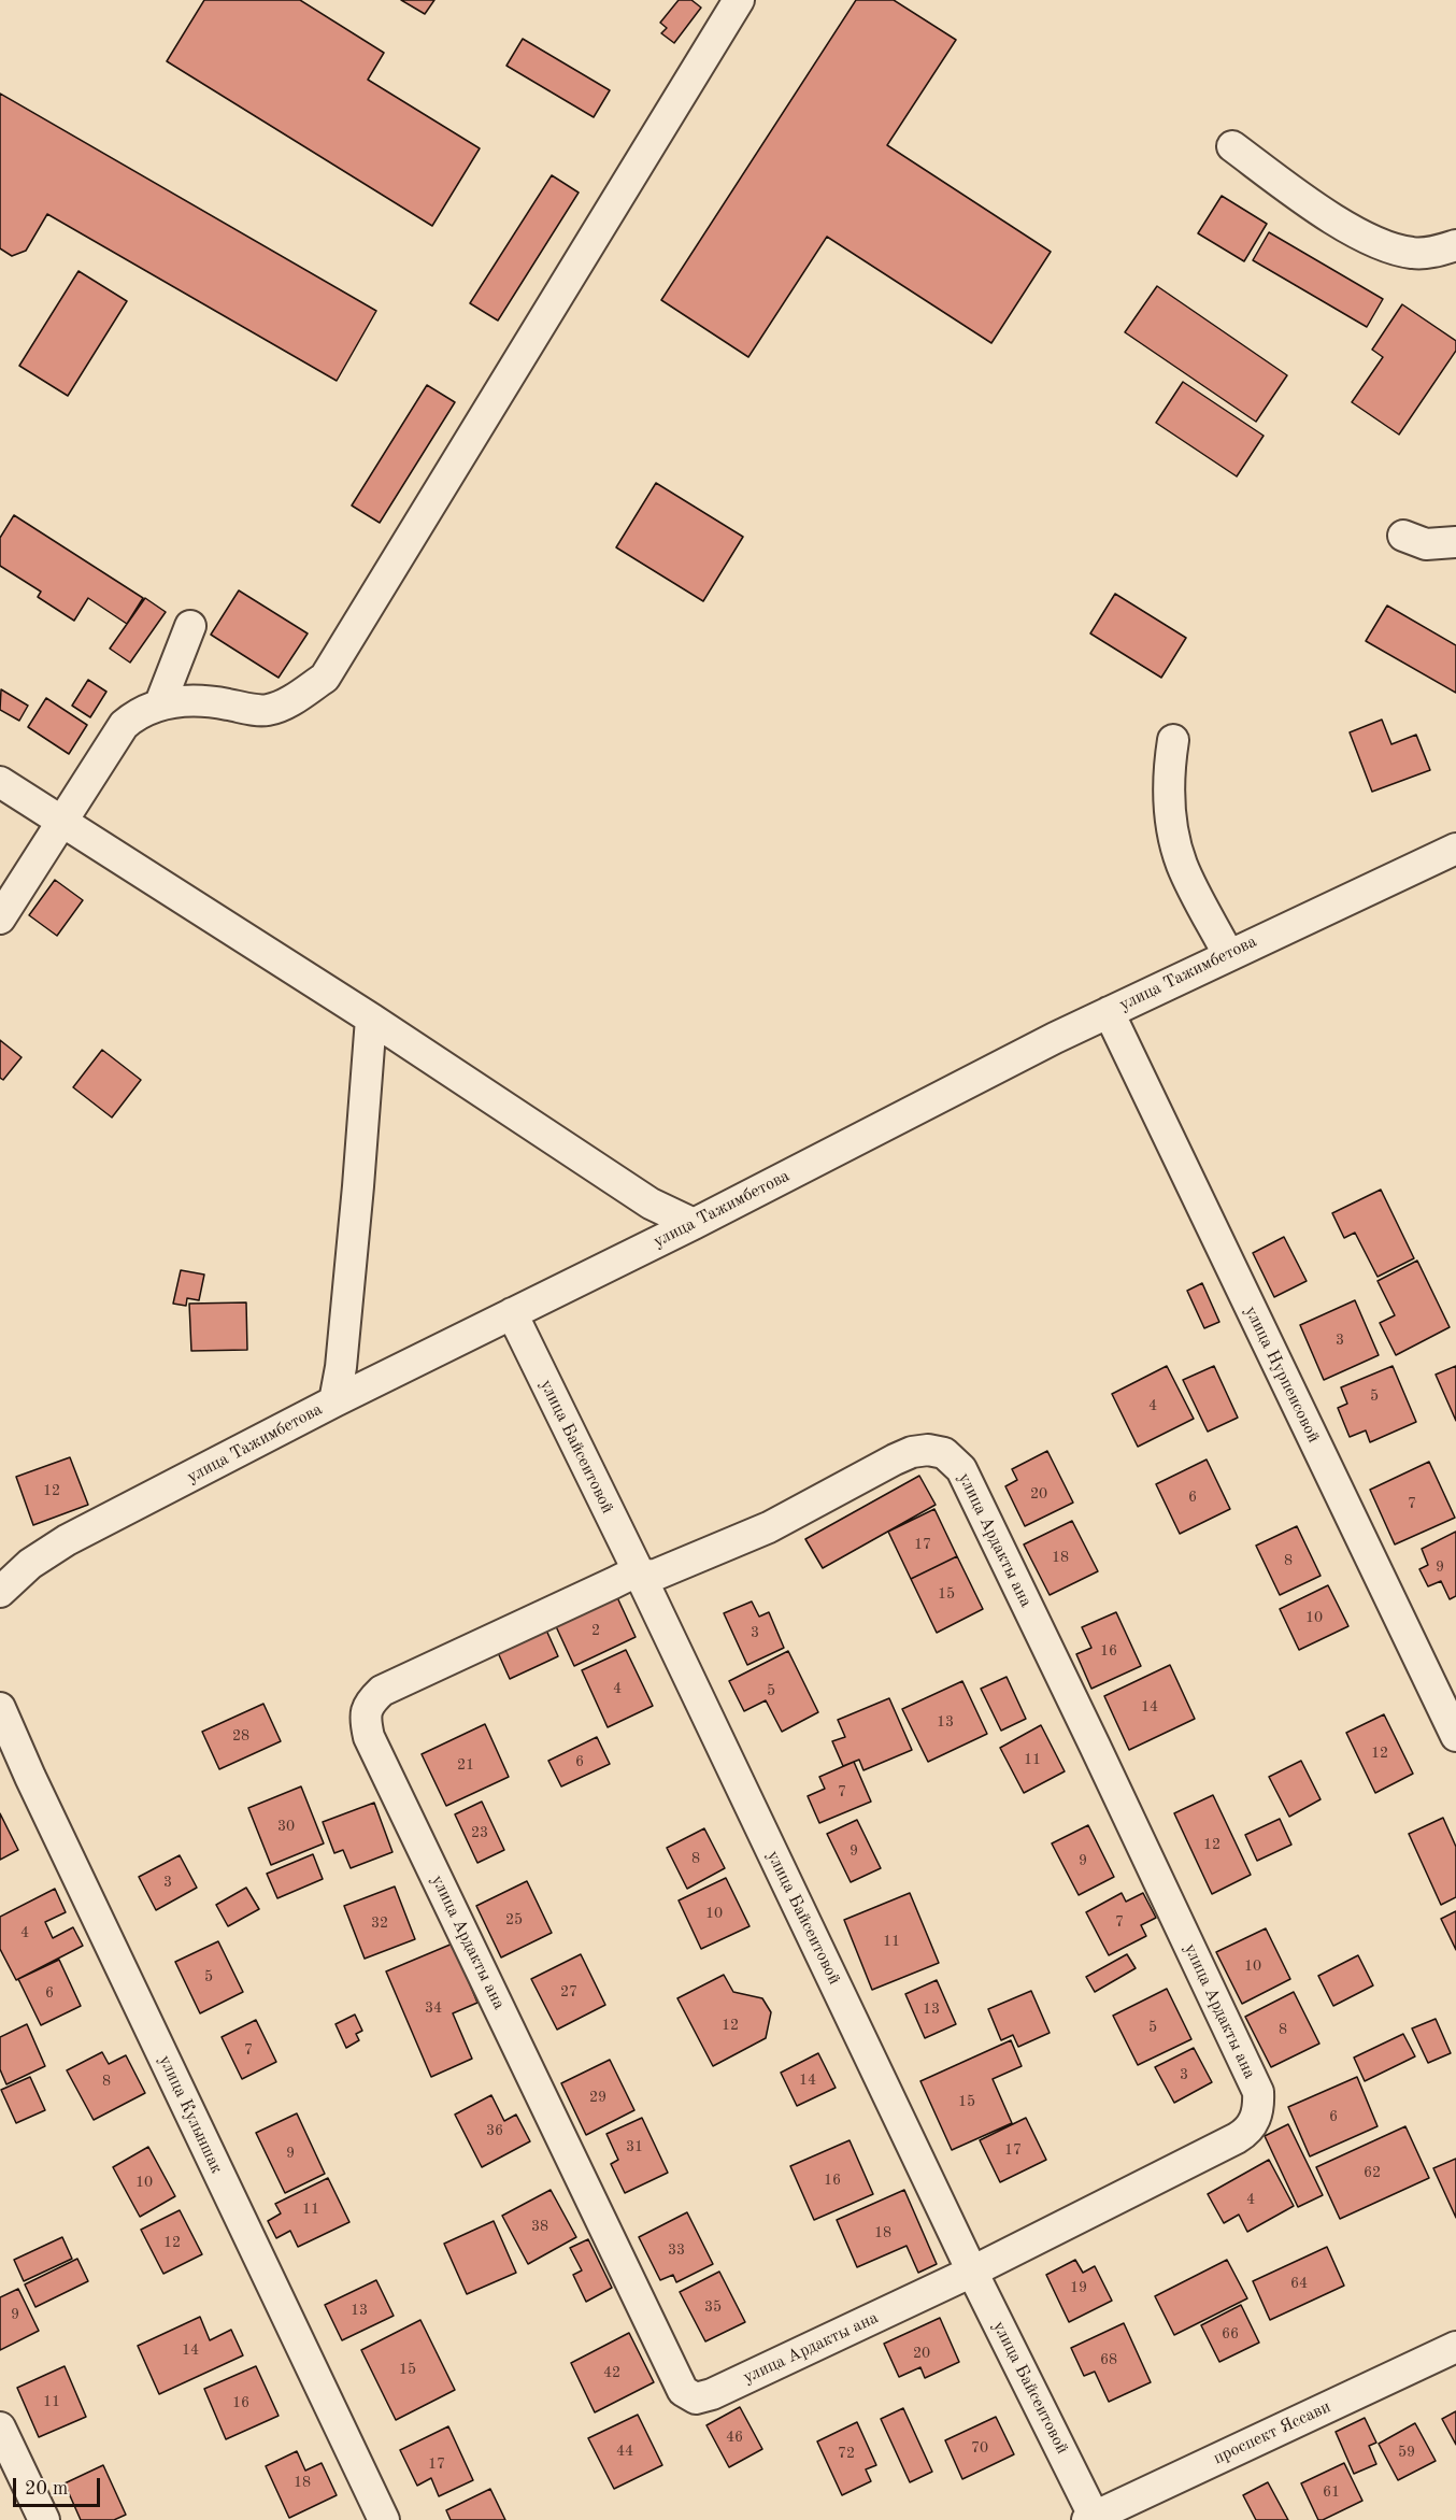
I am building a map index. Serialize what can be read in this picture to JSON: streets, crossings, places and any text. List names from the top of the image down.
{
  "streets": {
    "street": [
      "улица Тажимбетова",
      "улица Нурпеисовой",
      "улица Байсеитовой",
      "улица Ардакты ана",
      "улица Кулыншак",
      "проспект Яссави"
    ]
  },
  "crossings": [
    ["улица Тажимбетова", "улица Нурпеисовой"],
    ["улица Тажимбетова", "улица Байсеитовой"],
    ["улица Байсеитовой", "улица Ардакты ана"],
    ["улица Байсеитовой", "проспект Яссави"]
  ],
  "house_numbers": [
    "3",
    "5",
    "4",
    "12",
    "20",
    "6",
    "7",
    "17",
    "18",
    "8",
    "9",
    "15",
    "10",
    "2",
    "3",
    "16",
    "4",
    "5",
    "14",
    "13",
    "28",
    "12",
    "11",
    "6",
    "21",
    "7",
    "30",
    "23",
    "12",
    "9",
    "8",
    "9",
    "3",
    "10",
    "25",
    "7",
    "32",
    "4",
    "11",
    "10",
    "5",
    "27",
    "6",
    "34",
    "13",
    "12",
    "5",
    "8",
    "7",
    "3",
    "14",
    "8",
    "29",
    "15",
    "6",
    "36",
    "31",
    "17",
    "9",
    "62",
    "16",
    "10",
    "4",
    "11",
    "38",
    "18",
    "12",
    "33",
    "64",
    "19",
    "35",
    "13",
    "9",
    "66",
    "14",
    "20",
    "68",
    "15",
    "42",
    "11",
    "16",
    "46",
    "70",
    "44",
    "59",
    "72",
    "17",
    "18",
    "61"
  ],
  "scale_bar": "20 m"
}
